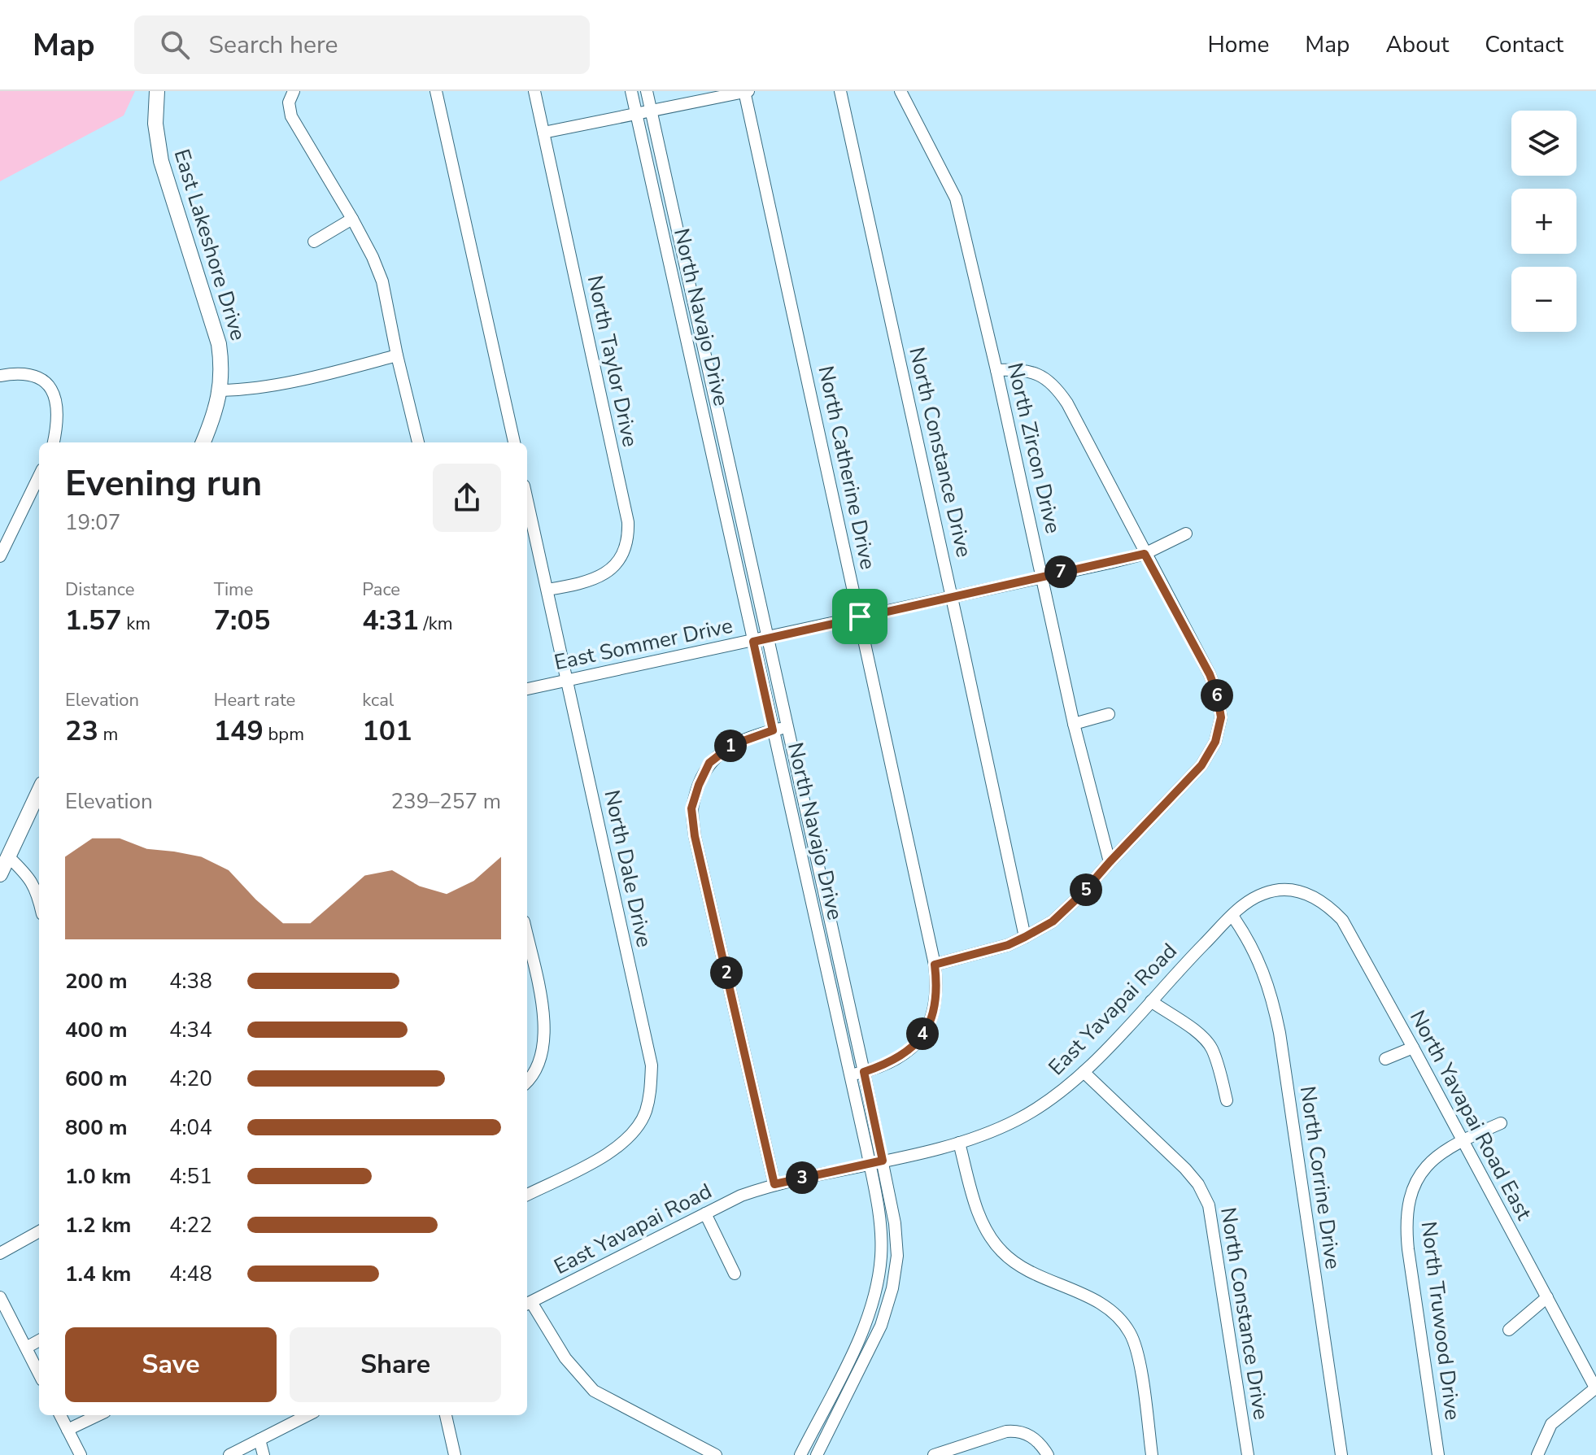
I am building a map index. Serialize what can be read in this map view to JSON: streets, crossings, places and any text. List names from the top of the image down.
{
  "streets": {
    "main road": ["East Lakeshore Drive"],
    "street": [
      "North Navajo Drive",
      "North Taylor Drive",
      "North Zircon Drive",
      "North Constance Drive",
      "North Catherine Drive",
      "East Sommer Drive",
      "North Dale Drive",
      "East Yavapai Road",
      "North Yavapai Road East",
      "North Corrine Drive",
      "North Truwood Drive"
    ]
  },
  "crossings": [
    ["North Navajo Drive", "North Catherine Drive"],
    ["North Navajo Drive", "East Sommer Drive"],
    ["North Navajo Drive", "East Yavapai Road"],
    ["North Taylor Drive", "North Dale Drive"],
    ["North Zircon Drive", "East Sommer Drive"],
    ["North Constance Drive", "East Sommer Drive"],
    ["North Constance Drive", "East Yavapai Road"],
    ["North Catherine Drive", "East Sommer Drive"],
    ["East Sommer Drive", "North Dale Drive"],
    ["East Yavapai Road", "North Yavapai Road East"],
    ["East Yavapai Road", "North Corrine Drive"],
    ["North Yavapai Road East", "North Truwood Drive"]
  ],
  "page": {
    "header": "Map",
    "search": "Search here",
    "nav": [
      "Home",
      "Map",
      "About",
      "Contact"
    ],
    "map_buttons": ["+", "−"],
    "heading": ["Evening run", "19:07"],
    "stats": [
      ["Distance", "1.57 km"],
      ["Time", "7:05"],
      ["Pace", "4:31 /km"],
      ["Elevation", "23 m"],
      ["Heart rate", "149 bpm"],
      ["kcal", "101"]
    ],
    "pins": [
      "7",
      "6",
      "1",
      "5",
      "2",
      "4",
      "3"
    ],
    "chart": ["Elevation", "239–257 m"],
    "list": [
      {
        "name": "200 m",
        "note": "4:38"
      },
      {
        "name": "400 m",
        "note": "4:34"
      },
      {
        "name": "600 m",
        "note": "4:20"
      },
      {
        "name": "800 m",
        "note": "4:04"
      },
      {
        "name": "1.0 km",
        "note": "4:51"
      },
      {
        "name": "1.2 km",
        "note": "4:22"
      },
      {
        "name": "1.4 km",
        "note": "4:48"
      }
    ],
    "buttons": ["Save", "Share"]
  }
}
